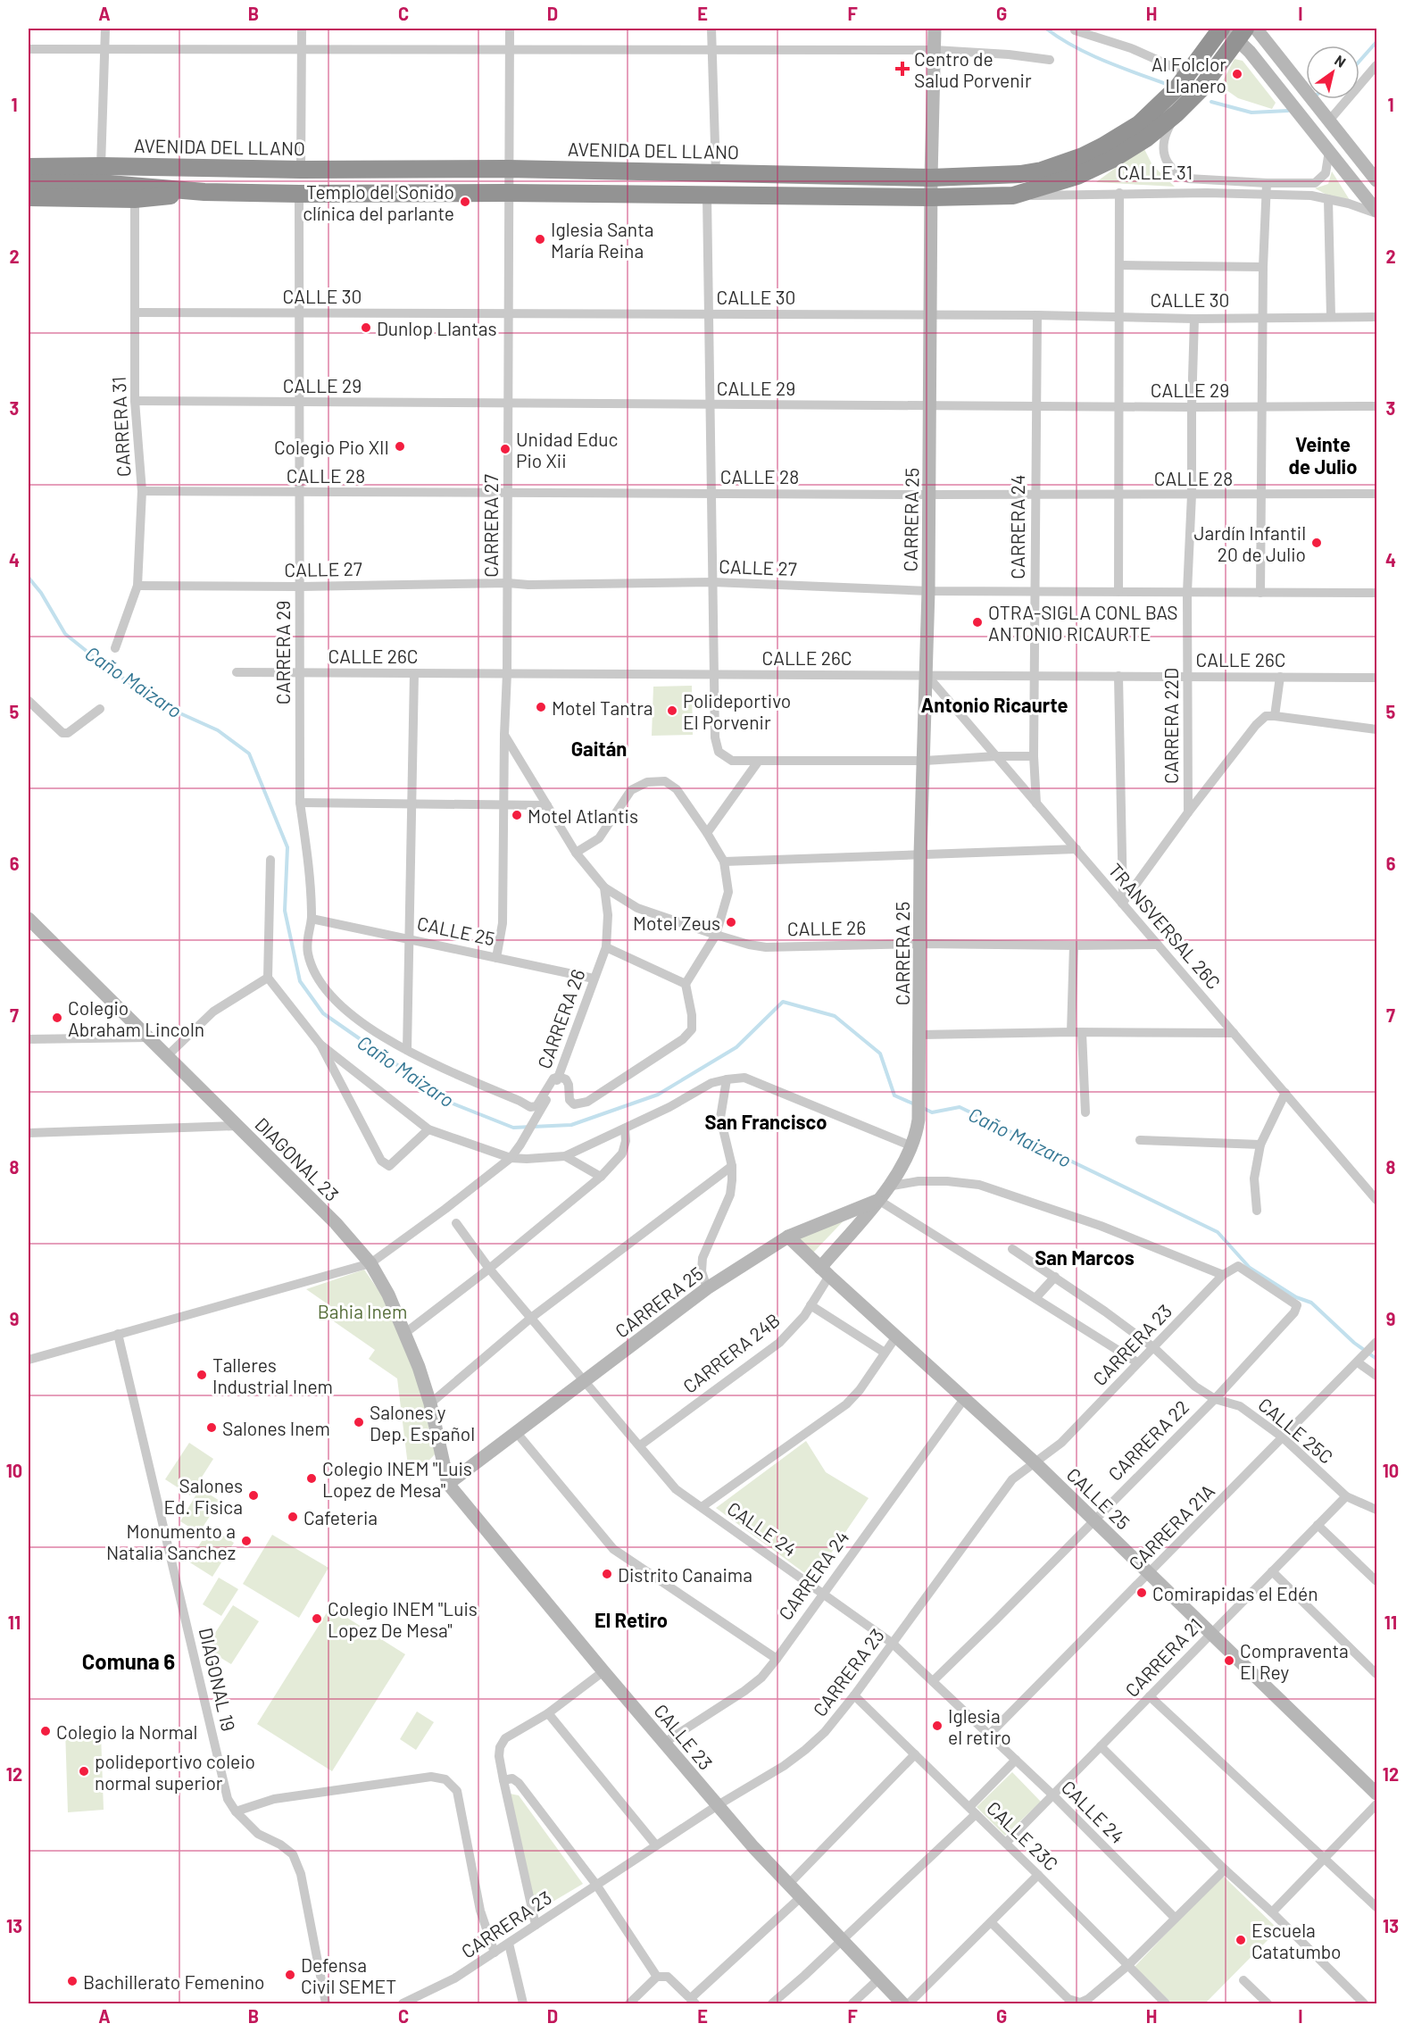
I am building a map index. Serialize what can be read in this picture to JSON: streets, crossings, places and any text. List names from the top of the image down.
{
  "streets": {
    "highway": ["AVENIDA DEL LLANO", "CALLE 31"],
    "street": [
      "CALLE 30",
      "CALLE 29",
      "CARRERA 31",
      "CALLE 28",
      "CARRERA 25",
      "CARRERA 27",
      "CARRERA 24",
      "CALLE 27",
      "CARRERA 29",
      "CALLE 26C",
      "CARRERA 22D",
      "TRANSVERSAL 26C",
      "CALLE 26",
      "CALLE 25",
      "CARRERA 26",
      "DIAGONAL 23",
      "CARRERA 23",
      "CARRERA 24B",
      "CALLE 25C",
      "CARRERA 22",
      "CARRERA 21A",
      "CALLE 24",
      "CARRERA 21",
      "DIAGONAL 19",
      "CALLE 23",
      "CALLE 23C"
    ]
  },
  "crossings": [
    ["AVENIDA DEL LLANO", "CARRERA 25"],
    ["AVENIDA DEL LLANO", "CARRERA 27"],
    ["CALLE 31", "CARRERA 25"],
    ["CALLE 30", "CARRERA 31"],
    ["CALLE 30", "CARRERA 25"],
    ["CALLE 30", "CARRERA 27"],
    ["CALLE 30", "CARRERA 24"],
    ["CALLE 30", "CARRERA 29"],
    ["CALLE 30", "CARRERA 22D"],
    ["CALLE 29", "CARRERA 31"],
    ["CALLE 29", "CARRERA 25"],
    ["CALLE 29", "CARRERA 27"],
    ["CALLE 29", "CARRERA 24"],
    ["CALLE 29", "CARRERA 29"],
    ["CALLE 29", "CARRERA 22D"],
    ["CARRERA 31", "CALLE 28"],
    ["CARRERA 31", "CALLE 27"],
    ["CALLE 28", "CARRERA 25"],
    ["CALLE 28", "CARRERA 27"],
    ["CALLE 28", "CARRERA 24"],
    ["CALLE 28", "CARRERA 29"],
    ["CALLE 28", "CARRERA 22D"],
    ["CARRERA 25", "CALLE 27"],
    ["CARRERA 25", "CALLE 26C"],
    ["CARRERA 25", "TRANSVERSAL 26C"],
    ["CARRERA 25", "CALLE 26"],
    ["CARRERA 25", "CALLE 25"],
    ["CARRERA 25", "DIAGONAL 23"],
    ["CARRERA 25", "CARRERA 24B"],
    ["CARRERA 25", "CALLE 24"],
    ["CARRERA 25", "CALLE 23"],
    ["CARRERA 27", "CALLE 27"],
    ["CARRERA 27", "CALLE 26C"],
    ["CARRERA 27", "CALLE 25"],
    ["CARRERA 27", "CARRERA 26"],
    ["CARRERA 24", "CALLE 27"],
    ["CARRERA 24", "CALLE 26C"],
    ["CARRERA 24", "TRANSVERSAL 26C"],
    ["CARRERA 24", "CALLE 25"],
    ["CARRERA 24", "CALLE 24"],
    ["CARRERA 24", "CALLE 23"],
    ["CALLE 27", "CARRERA 29"],
    ["CALLE 27", "CARRERA 22D"],
    ["CARRERA 29", "CALLE 26C"],
    ["CARRERA 29", "CALLE 25"],
    ["CALLE 26C", "CARRERA 22D"],
    ["CALLE 26C", "TRANSVERSAL 26C"],
    ["TRANSVERSAL 26C", "CALLE 26"],
    ["CALLE 26", "CARRERA 26"],
    ["CALLE 25", "CARRERA 26"],
    ["CALLE 25", "CARRERA 23"],
    ["CALLE 25", "CARRERA 24B"],
    ["CALLE 25", "CARRERA 22"],
    ["CALLE 25", "CARRERA 21A"],
    ["CALLE 25", "CARRERA 21"],
    ["CARRERA 26", "DIAGONAL 23"],
    ["DIAGONAL 23", "CALLE 23"],
    ["CARRERA 23", "CALLE 25C"],
    ["CARRERA 23", "CARRERA 22"],
    ["CARRERA 23", "CALLE 24"],
    ["CARRERA 23", "CALLE 23"],
    ["CARRERA 23", "CALLE 23C"],
    ["CARRERA 24B", "CALLE 24"],
    ["CALLE 25C", "CARRERA 22"],
    ["CALLE 25C", "CARRERA 21A"],
    ["CALLE 25C", "CARRERA 21"],
    ["CARRERA 22", "CALLE 24"],
    ["CARRERA 21A", "CALLE 24"],
    ["CALLE 24", "CARRERA 21"],
    ["CARRERA 21", "CALLE 23C"]
  ],
  "districts": [
    "Veinte de Julio",
    "Antonio Ricaurte",
    "Gaitán",
    "San Francisco",
    "San Marcos",
    "El Retiro",
    "Comuna 6"
  ],
  "water": ["Caño Maizaro"],
  "parks": ["Bahia Inem"],
  "places": {
    "health": ["Centro de Salud Porvenir"],
    "other": [
      "Al Folclor Llanero",
      "Templo del Sonido clínica del parlante",
      "Iglesia Santa María Reina",
      "Dunlop Llantas",
      "Colegio Pio XII",
      "Unidad Educ Pio Xii",
      "Jardín Infantil 20 de Julio",
      "OTRA-SIGLA CONL BAS ANTONIO RICAURTE",
      "Motel Tantra",
      "Polideportivo El Porvenir",
      "Motel Atlantis",
      "Motel Zeus",
      "Colegio Abraham Lincoln",
      "Talleres Industrial Inem",
      "Salones y Dep. Español",
      "Salones Inem",
      "Colegio INEM \"Luis Lopez de Mesa\"",
      "Salones Ed. Fisica",
      "Cafeteria",
      "Monumento a Natalia Sanchez",
      "Distrito Canaima",
      "Comirapidas el Edén",
      "Colegio INEM \"Luis Lopez De Mesa\"",
      "Compraventa El Rey",
      "Iglesia el retiro",
      "Colegio la Normal",
      "polideportivo coleio normal superior",
      "Escuela Catatumbo",
      "Defensa Civil SEMET",
      "Bachillerato Femenino"
    ]
  },
  "north": "top right",
  "grid": {
    "columns": [
      "A",
      "B",
      "C",
      "D",
      "E",
      "F",
      "G",
      "H",
      "I"
    ],
    "rows": [
      "1",
      "2",
      "3",
      "4",
      "5",
      "6",
      "7",
      "8",
      "9",
      "10",
      "11",
      "12",
      "13"
    ]
  }
}
